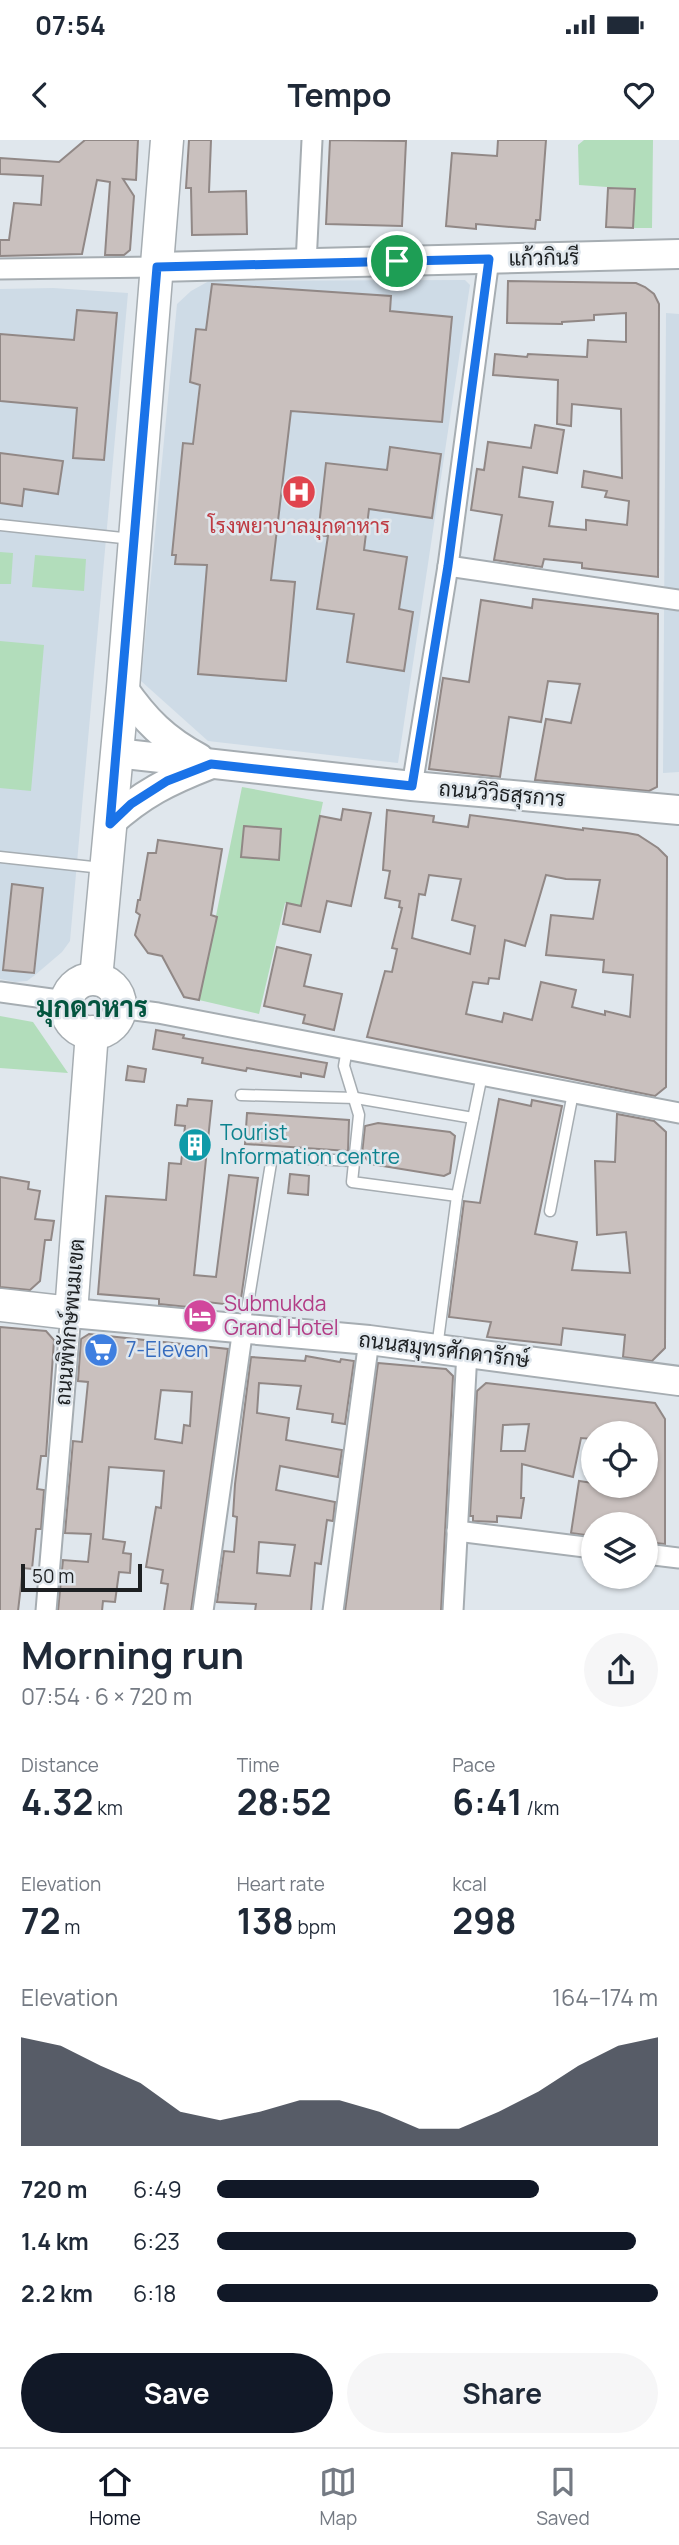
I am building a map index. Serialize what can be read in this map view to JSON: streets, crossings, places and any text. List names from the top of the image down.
{
  "streets": {
    "main road": ["ถนนพิทักษ์พนมเขต", "ถนนสมุทรศักดารักษ์"],
    "street": ["แก้วกินรี", "ถนนวิวิธสุรการ"]
  },
  "crossings": [
    ["ถนนพิทักษ์พนมเขต", "ถนนสมุทรศักดารักษ์"]
  ],
  "districts": ["มุกดาหาร"],
  "places": {
    "hospital": ["โรงพยาบาลมุกดาหาร"],
    "building": ["Tourist Information centre"],
    "hotel": ["Submukda Grand Hotel"],
    "supermarket": ["7-Eleven"]
  },
  "scale_bar": "50 m",
  "page": {
    "status": "07:54",
    "header": "Tempo",
    "scale": "50 m",
    "heading": ["Morning run", "07:54 · 6 × 720 m"],
    "stats": [
      ["Distance", "4.32 km"],
      ["Time", "28:52"],
      ["Pace", "6:41 /km"],
      ["Elevation", "72 m"],
      ["Heart rate", "138 bpm"],
      ["kcal", "298"]
    ],
    "chart": ["Elevation", "164–174 m"],
    "list": [
      {
        "name": "720 m",
        "note": "6:49"
      },
      {
        "name": "1.4 km",
        "note": "6:23"
      },
      {
        "name": "2.2 km",
        "note": "6:18"
      }
    ],
    "buttons": ["Save", "Share"],
    "tabs": ["Home", "Map", "Saved"]
  }
}
